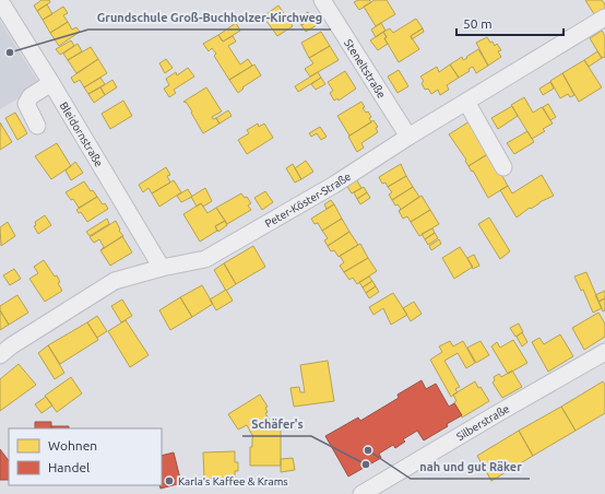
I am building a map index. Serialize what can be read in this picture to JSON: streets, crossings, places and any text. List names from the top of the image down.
{
  "streets": {
    "street": [
      "Steneltstraße",
      "Bleidornstraße",
      "Peter-Köster-Straße",
      "Silberstraße"
    ]
  },
  "crossings": [
    ["Steneltstraße", "Peter-Köster-Straße"],
    ["Bleidornstraße", "Peter-Köster-Straße"]
  ],
  "places": [
    "Grundschule Groß-Buchholzer-Kirchweg",
    "nah und gut Räker",
    "Schäfer's",
    "Karla's Kaffee & Krams"
  ],
  "legend": ["Wohnen", "Handel"],
  "scale_bar": "50 m"
}
